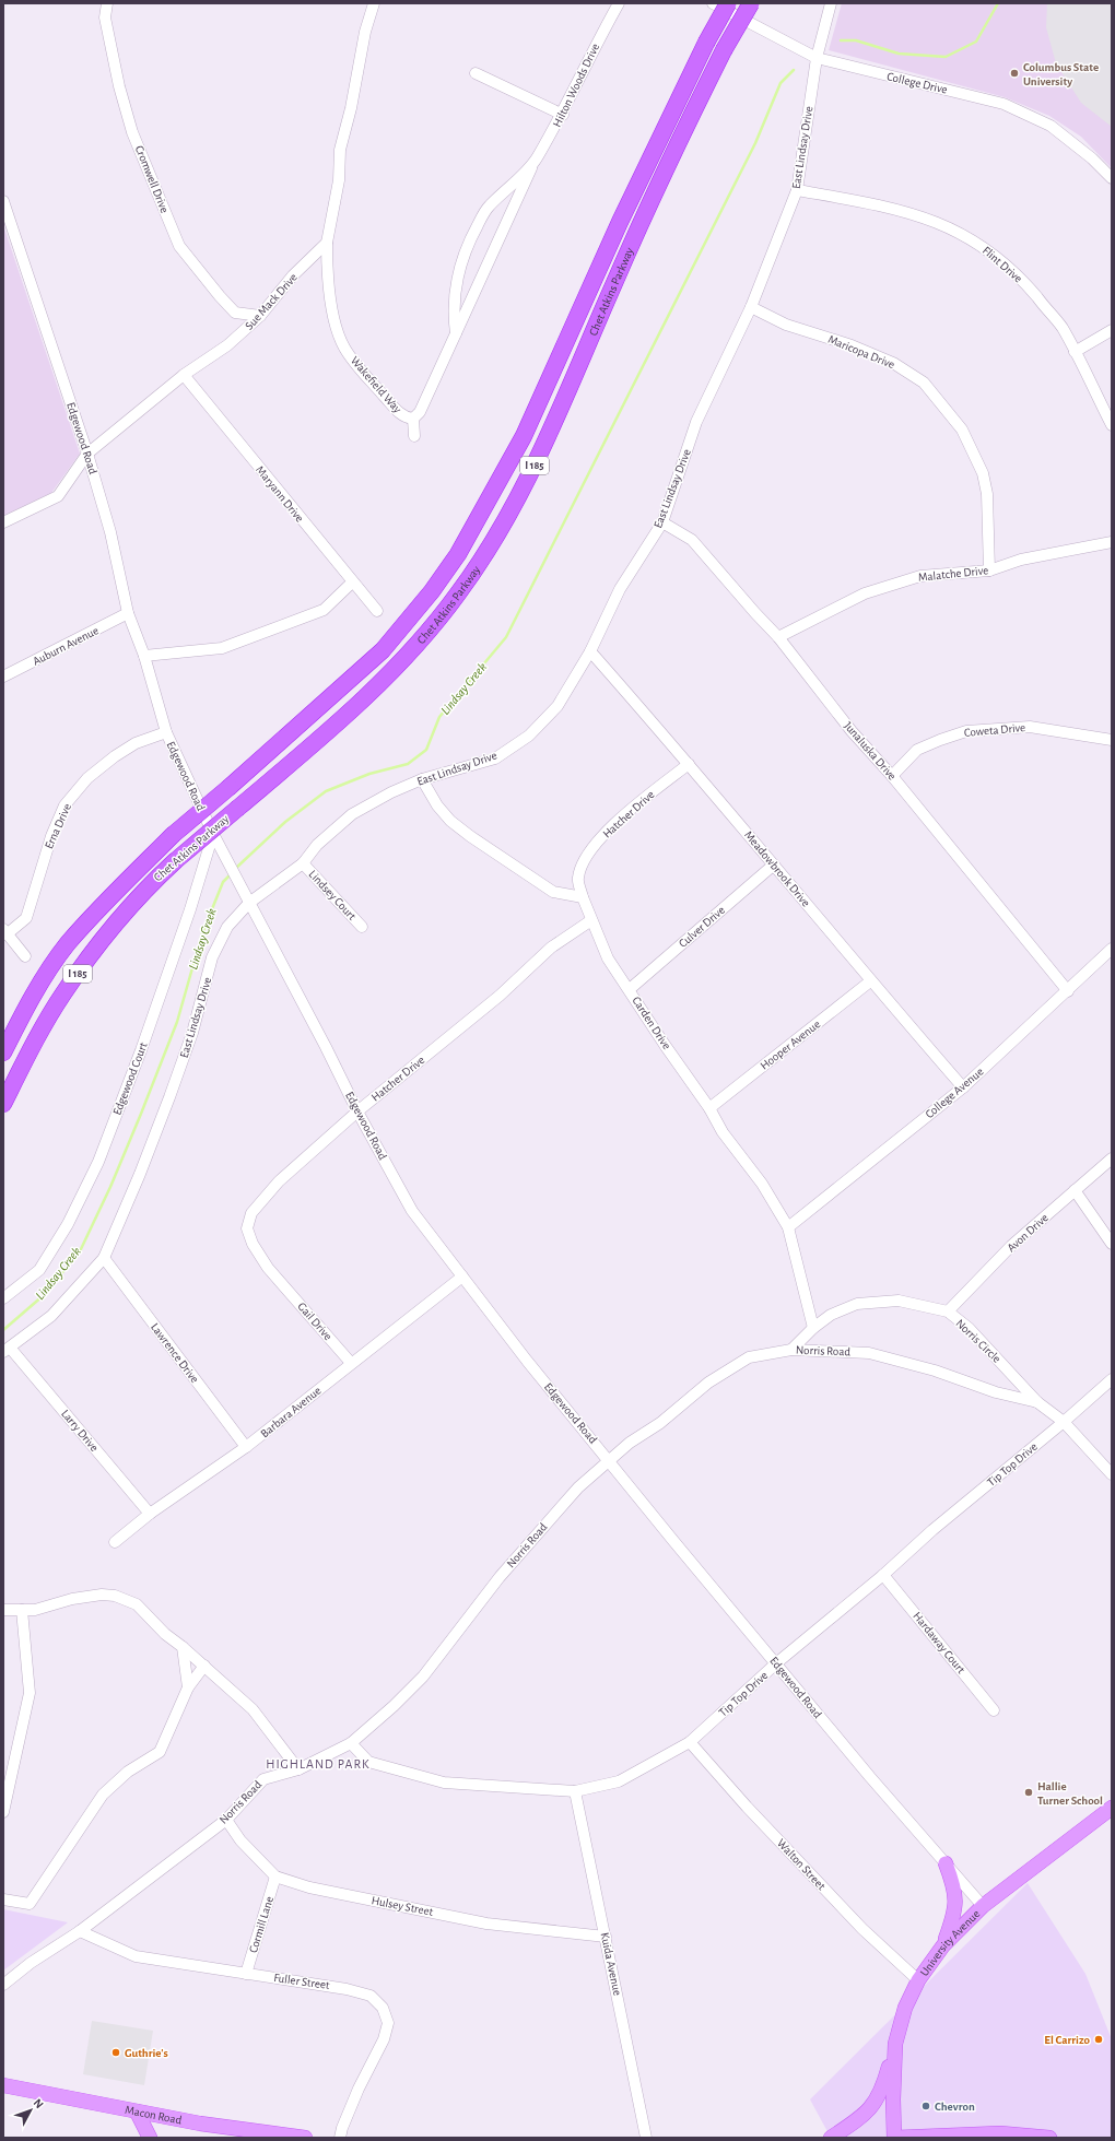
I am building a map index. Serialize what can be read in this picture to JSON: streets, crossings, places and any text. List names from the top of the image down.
{
  "streets": {
    "highway": ["Chet Atkins Parkway", "I 185"],
    "main road": ["University Avenue", "Macon Road"],
    "street": [
      "College Drive",
      "Hilton Woods Drive",
      "East Lindsay Drive",
      "Cromwell Drive",
      "Flint Drive",
      "Sue Mack Drive",
      "Maricopa Drive",
      "Wakefield Way",
      "Edgewood Road",
      "Maryann Drive",
      "Malatche Drive",
      "Auburn Avenue",
      "Coweta Drive",
      "Junaluska Drive",
      "Hatcher Drive",
      "Erna Drive",
      "Meadowbrook Drive",
      "Lindsey Court",
      "Culver Drive",
      "Carden Drive",
      "Hooper Avenue",
      "Edgewood Court",
      "College Avenue",
      "Avon Drive",
      "Gail Drive",
      "Norris Circle",
      "Norris Road",
      "Lawrence Drive",
      "Barbara Avenue",
      "Larry Drive",
      "Tip Top Drive",
      "Hardaway Court",
      "Walton Street",
      "Hulsey Street",
      "Cormill Lane",
      "Kuida Avenue",
      "Fuller Street"
    ]
  },
  "crossings": [
    ["College Drive", "East Lindsay Drive"],
    ["Hilton Woods Drive", "Wakefield Way"],
    ["East Lindsay Drive", "Flint Drive"],
    ["East Lindsay Drive", "Maricopa Drive"],
    ["East Lindsay Drive", "Edgewood Road"],
    ["East Lindsay Drive", "Junaluska Drive"],
    ["East Lindsay Drive", "Meadowbrook Drive"],
    ["East Lindsay Drive", "Lindsey Court"],
    ["East Lindsay Drive", "Lawrence Drive"],
    ["East Lindsay Drive", "Larry Drive"],
    ["Cromwell Drive", "Sue Mack Drive"],
    ["Sue Mack Drive", "Wakefield Way"],
    ["Sue Mack Drive", "Edgewood Road"],
    ["Sue Mack Drive", "Maryann Drive"],
    ["Maricopa Drive", "Malatche Drive"],
    ["Edgewood Road", "Auburn Avenue"],
    ["Edgewood Road", "Hatcher Drive"],
    ["Edgewood Road", "Erna Drive"],
    ["Edgewood Road", "Edgewood Court"],
    ["Edgewood Road", "Norris Road"],
    ["Edgewood Road", "Barbara Avenue"],
    ["Edgewood Road", "Tip Top Drive"],
    ["Edgewood Road", "University Avenue"],
    ["Malatche Drive", "Junaluska Drive"],
    ["Coweta Drive", "Junaluska Drive"],
    ["Junaluska Drive", "College Avenue"],
    ["Hatcher Drive", "Meadowbrook Drive"],
    ["Hatcher Drive", "Carden Drive"],
    ["Hatcher Drive", "Gail Drive"],
    ["Meadowbrook Drive", "Culver Drive"],
    ["Meadowbrook Drive", "Hooper Avenue"],
    ["Meadowbrook Drive", "College Avenue"],
    ["Culver Drive", "Carden Drive"],
    ["Carden Drive", "Hooper Avenue"],
    ["Carden Drive", "College Avenue"],
    ["Carden Drive", "Norris Circle"],
    ["Avon Drive", "Norris Circle"],
    ["Gail Drive", "Barbara Avenue"],
    ["Norris Circle", "Norris Road"],
    ["Norris Road", "Tip Top Drive"],
    ["Norris Road", "Hulsey Street"],
    ["Norris Road", "Fuller Street"],
    ["Lawrence Drive", "Barbara Avenue"],
    ["Barbara Avenue", "Larry Drive"],
    ["Tip Top Drive", "Hardaway Court"],
    ["Tip Top Drive", "Walton Street"],
    ["Tip Top Drive", "Kuida Avenue"],
    ["Walton Street", "University Avenue"],
    ["Hulsey Street", "Cormill Lane"],
    ["Hulsey Street", "Kuida Avenue"],
    ["Cormill Lane", "Fuller Street"]
  ],
  "districts": ["HIGHLAND PARK"],
  "water": ["Lindsay Creek"],
  "places": [
    "Columbus State University",
    "Hallie Turner School",
    "El Carrizo",
    "Guthrie's",
    "Chevron"
  ],
  "north": "top right"
}
